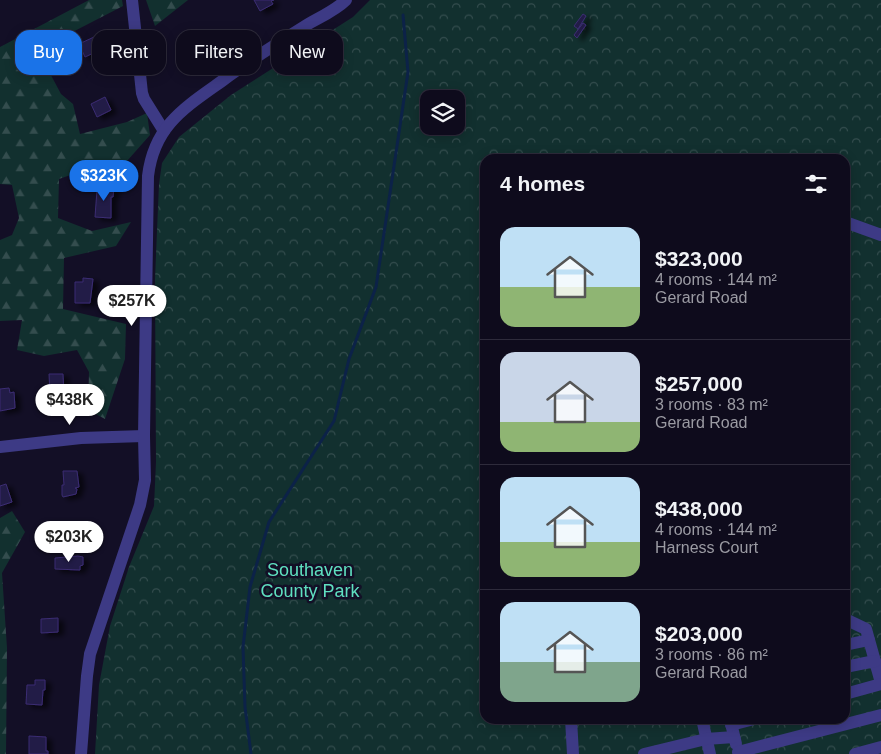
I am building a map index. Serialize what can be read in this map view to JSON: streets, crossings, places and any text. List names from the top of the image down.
{
  "parks": ["Southaven County Park"],
  "page": {
    "chip": [
      "Buy",
      "Rent",
      "Filters",
      "New"
    ],
    "heading": "4 homes",
    "price": [
      "$323K",
      "$257K",
      "$438K",
      "$203K"
    ],
    "list": [
      {
        "name": "$323,000",
        "note": "4 rooms · 144 m² · Gerard Road"
      },
      {
        "name": "$257,000",
        "note": "3 rooms · 83 m² · Gerard Road"
      },
      {
        "name": "$438,000",
        "note": "4 rooms · 144 m² · Harness Court"
      },
      {
        "name": "$203,000",
        "note": "3 rooms · 86 m² · Gerard Road"
      }
    ]
  }
}
